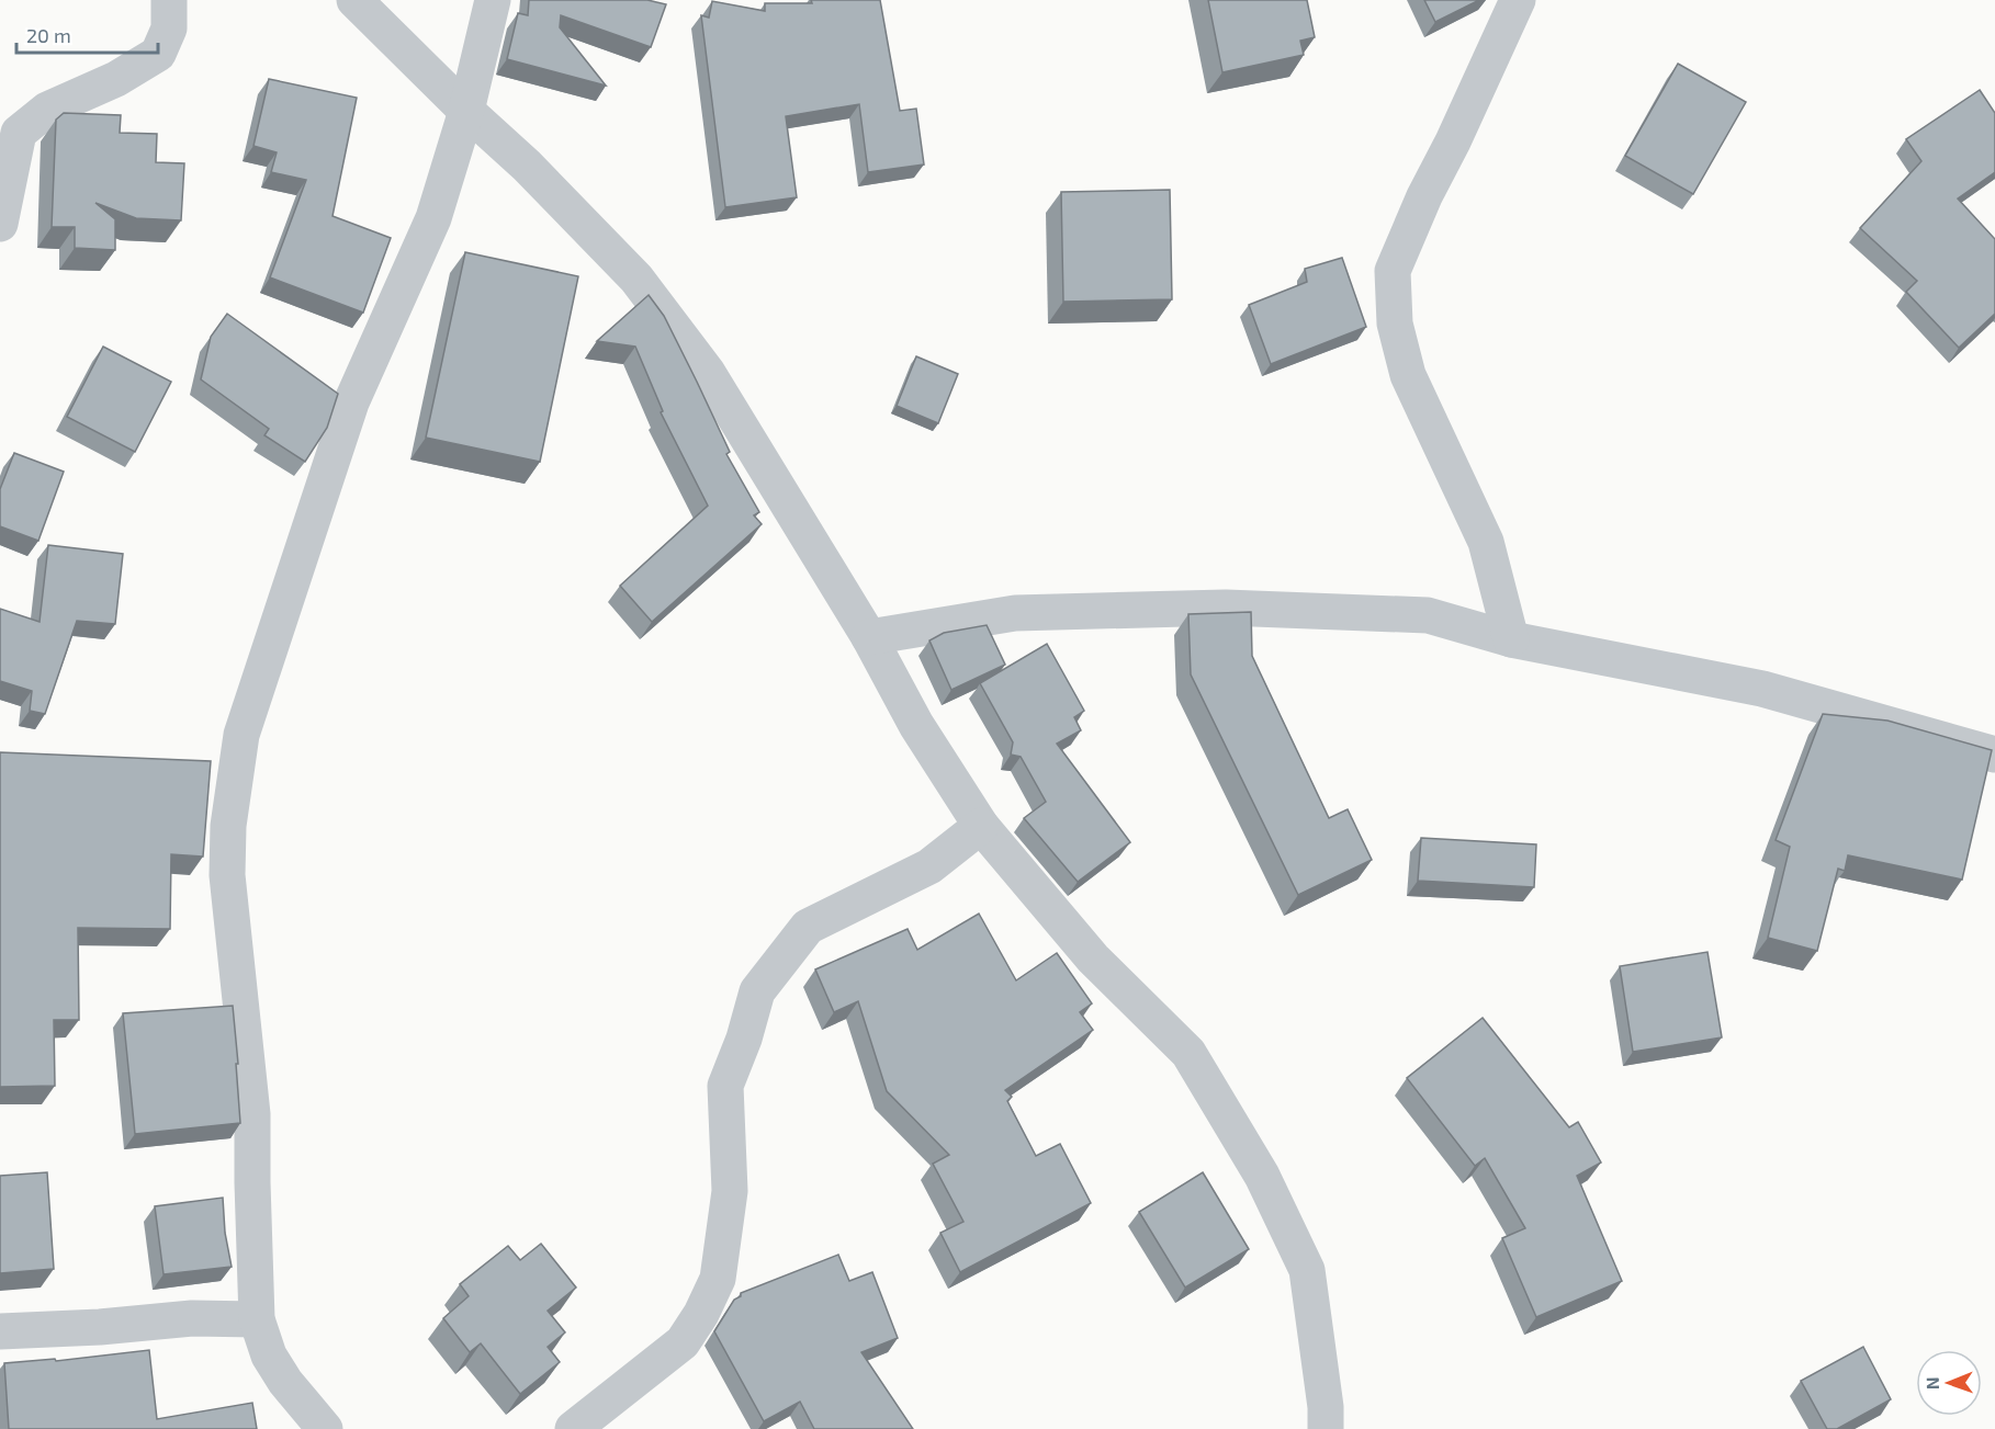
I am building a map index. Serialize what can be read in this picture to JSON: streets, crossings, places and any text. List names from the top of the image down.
{
  "scale_bar": "20 m",
  "north": "left"
}
